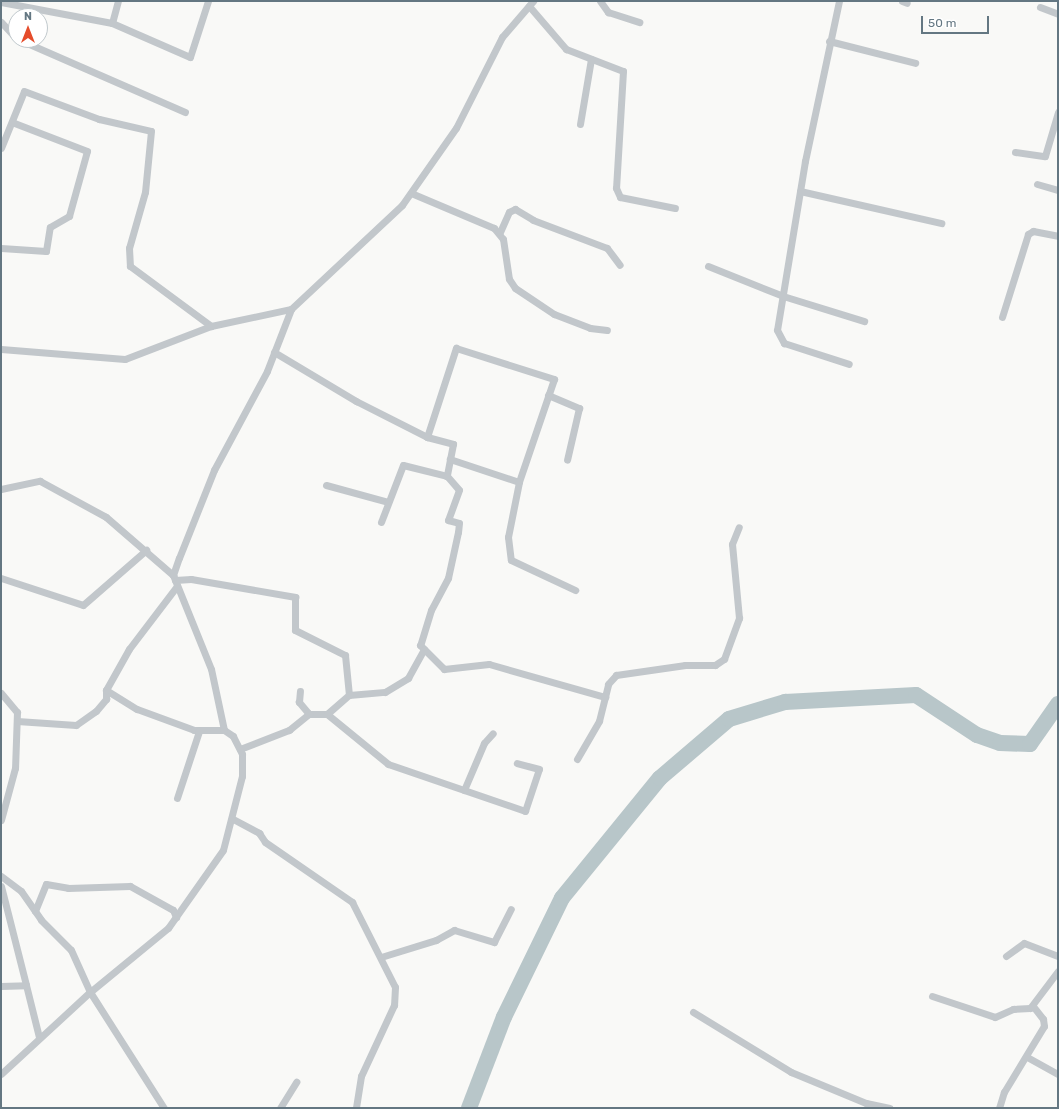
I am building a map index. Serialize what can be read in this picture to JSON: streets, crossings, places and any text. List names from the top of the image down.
{
  "scale_bar": "50 m",
  "north": "top"
}
